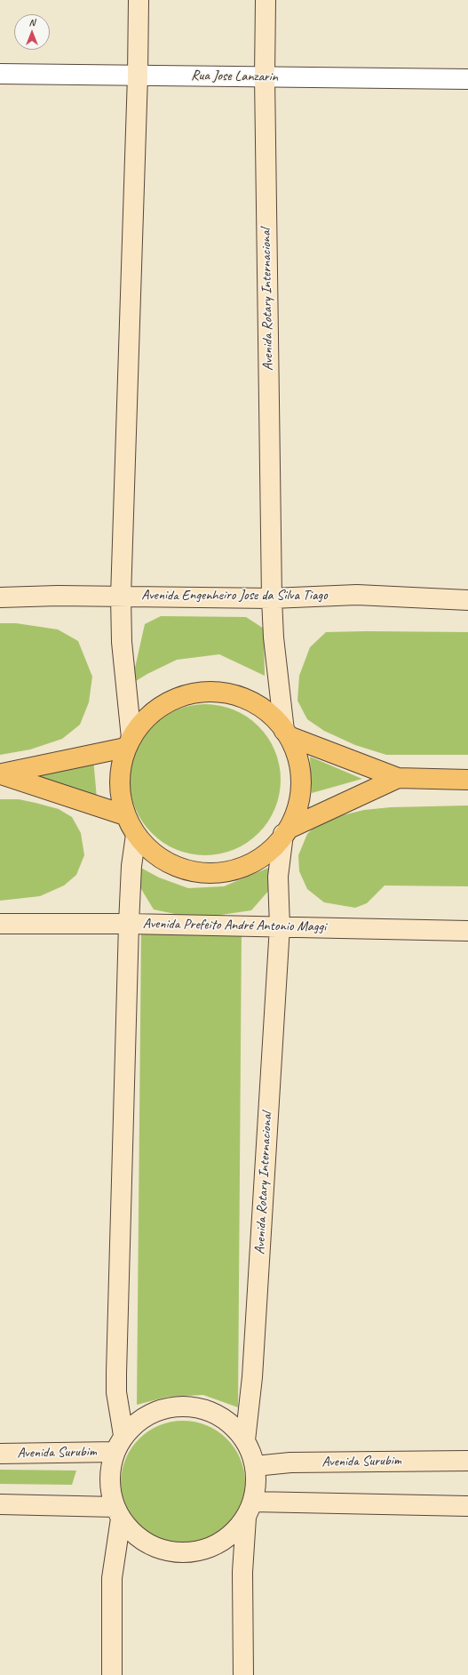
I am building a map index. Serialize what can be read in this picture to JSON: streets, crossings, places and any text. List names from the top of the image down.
{
  "streets": {
    "street": [
      "Rua Jose Lanzarin",
      "Avenida Rotary Internacional",
      "Avenida Engenheiro Jose da Silva Tiago",
      "Avenida Prefeito André Antonio Maggi",
      "Avenida Surubim"
    ]
  },
  "crossings": [
    ["Rua Jose Lanzarin", "Avenida Rotary Internacional"],
    ["Avenida Rotary Internacional", "Avenida Engenheiro Jose da Silva Tiago"],
    ["Avenida Rotary Internacional", "Avenida Prefeito André Antonio Maggi"],
    ["Avenida Rotary Internacional", "Avenida Surubim"]
  ],
  "north": "top"
}
